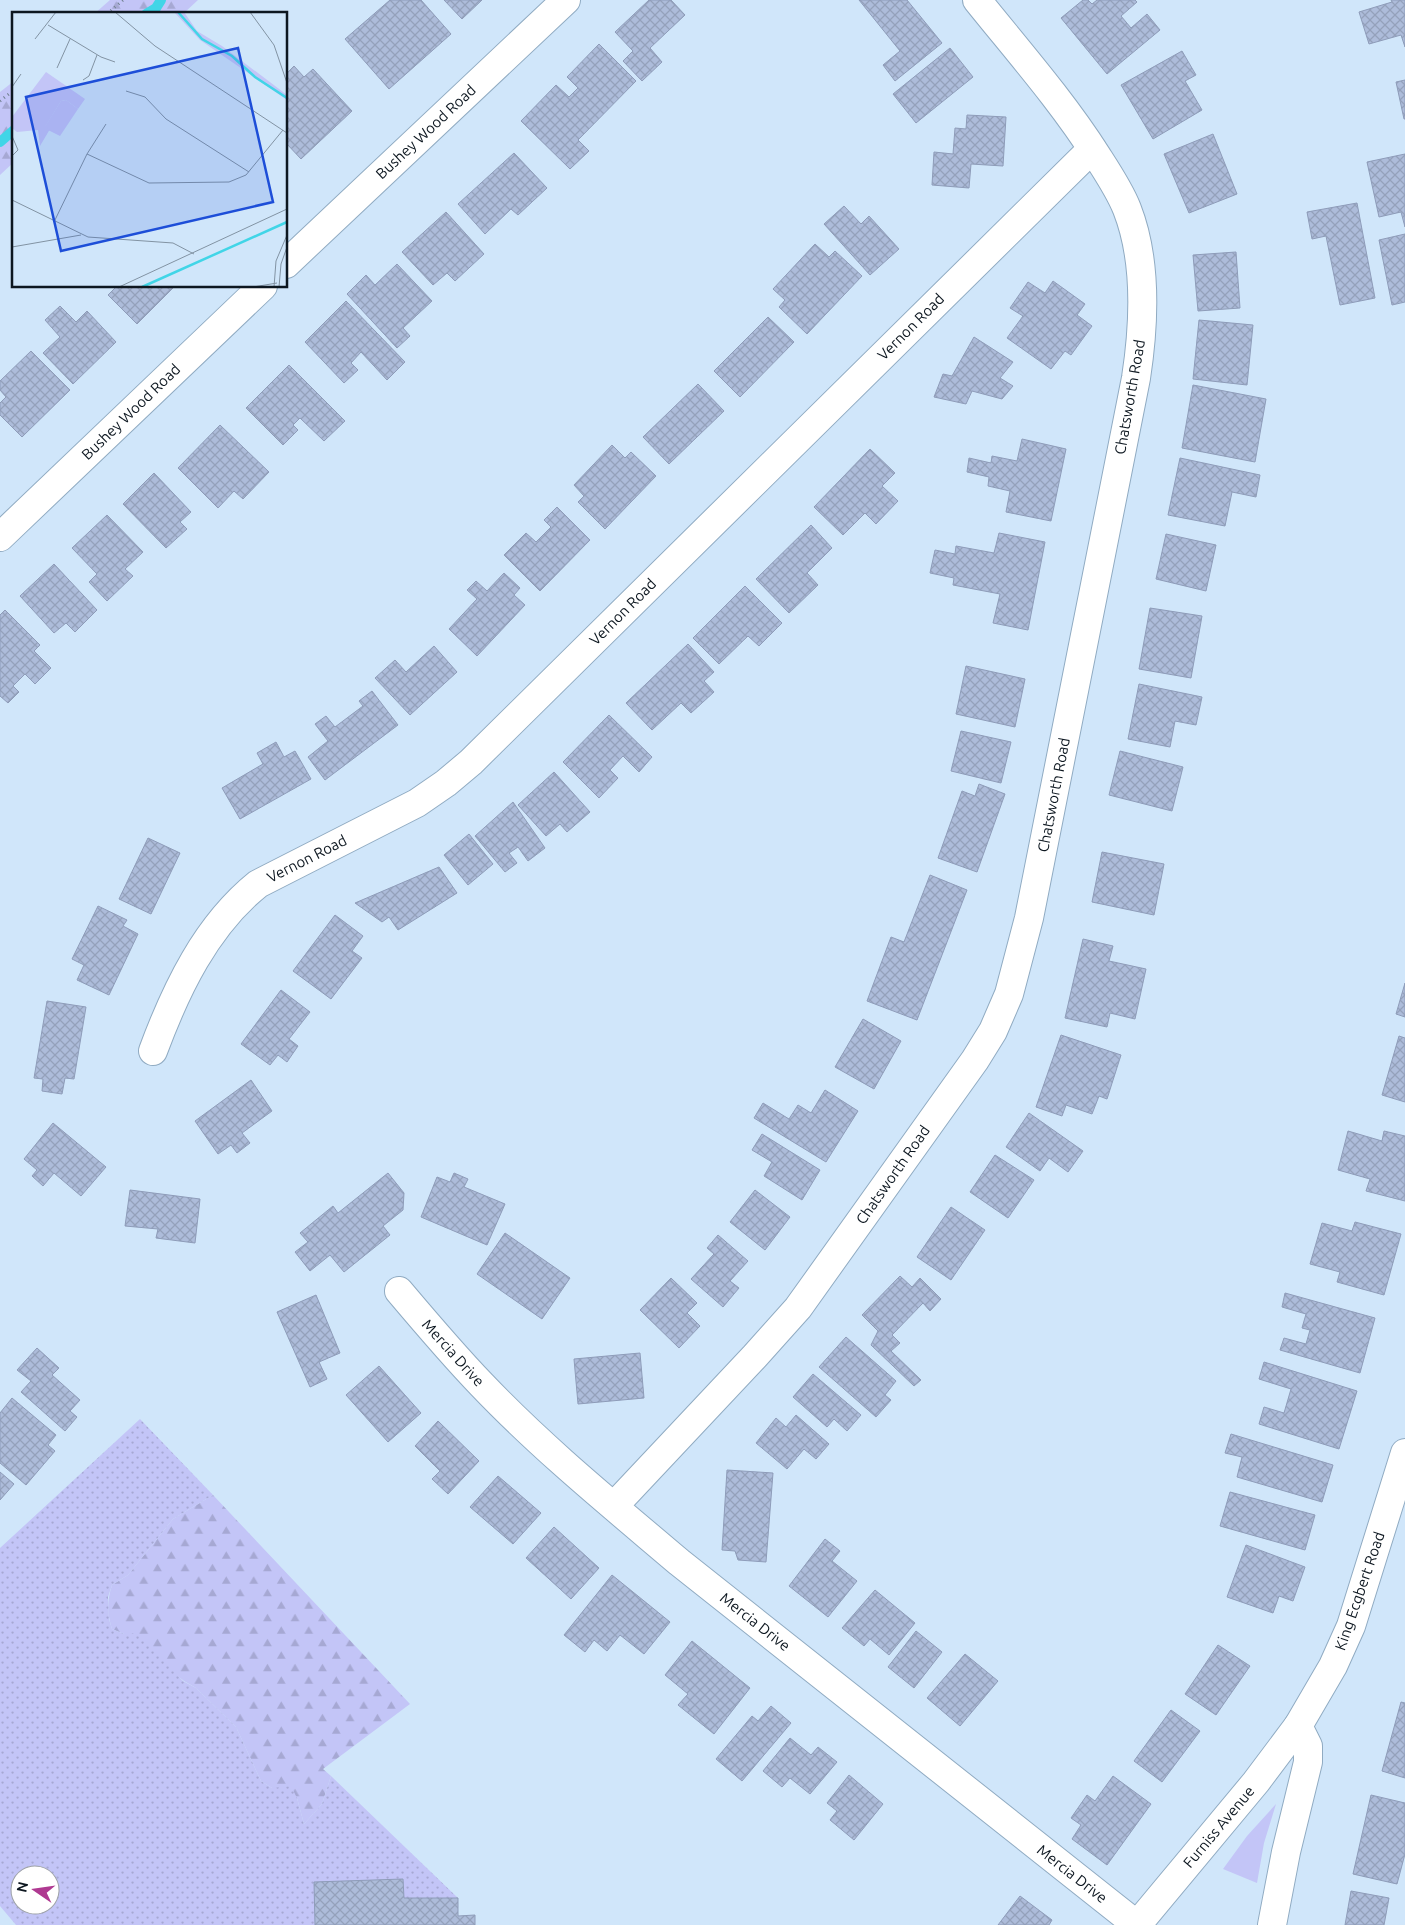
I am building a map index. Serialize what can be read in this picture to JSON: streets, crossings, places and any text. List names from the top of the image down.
{
  "streets": {
    "street": [
      "Bushey Wood Road",
      "Vernon Road",
      "Chatsworth Road",
      "Mercia Drive",
      "King Ecgbert Road",
      "Furniss Avenue"
    ]
  },
  "crossings": [
    ["Vernon Road", "Chatsworth Road"],
    ["Chatsworth Road", "Mercia Drive"],
    ["Mercia Drive", "Furniss Avenue"],
    ["King Ecgbert Road", "Furniss Avenue"]
  ],
  "north": "left"
}
